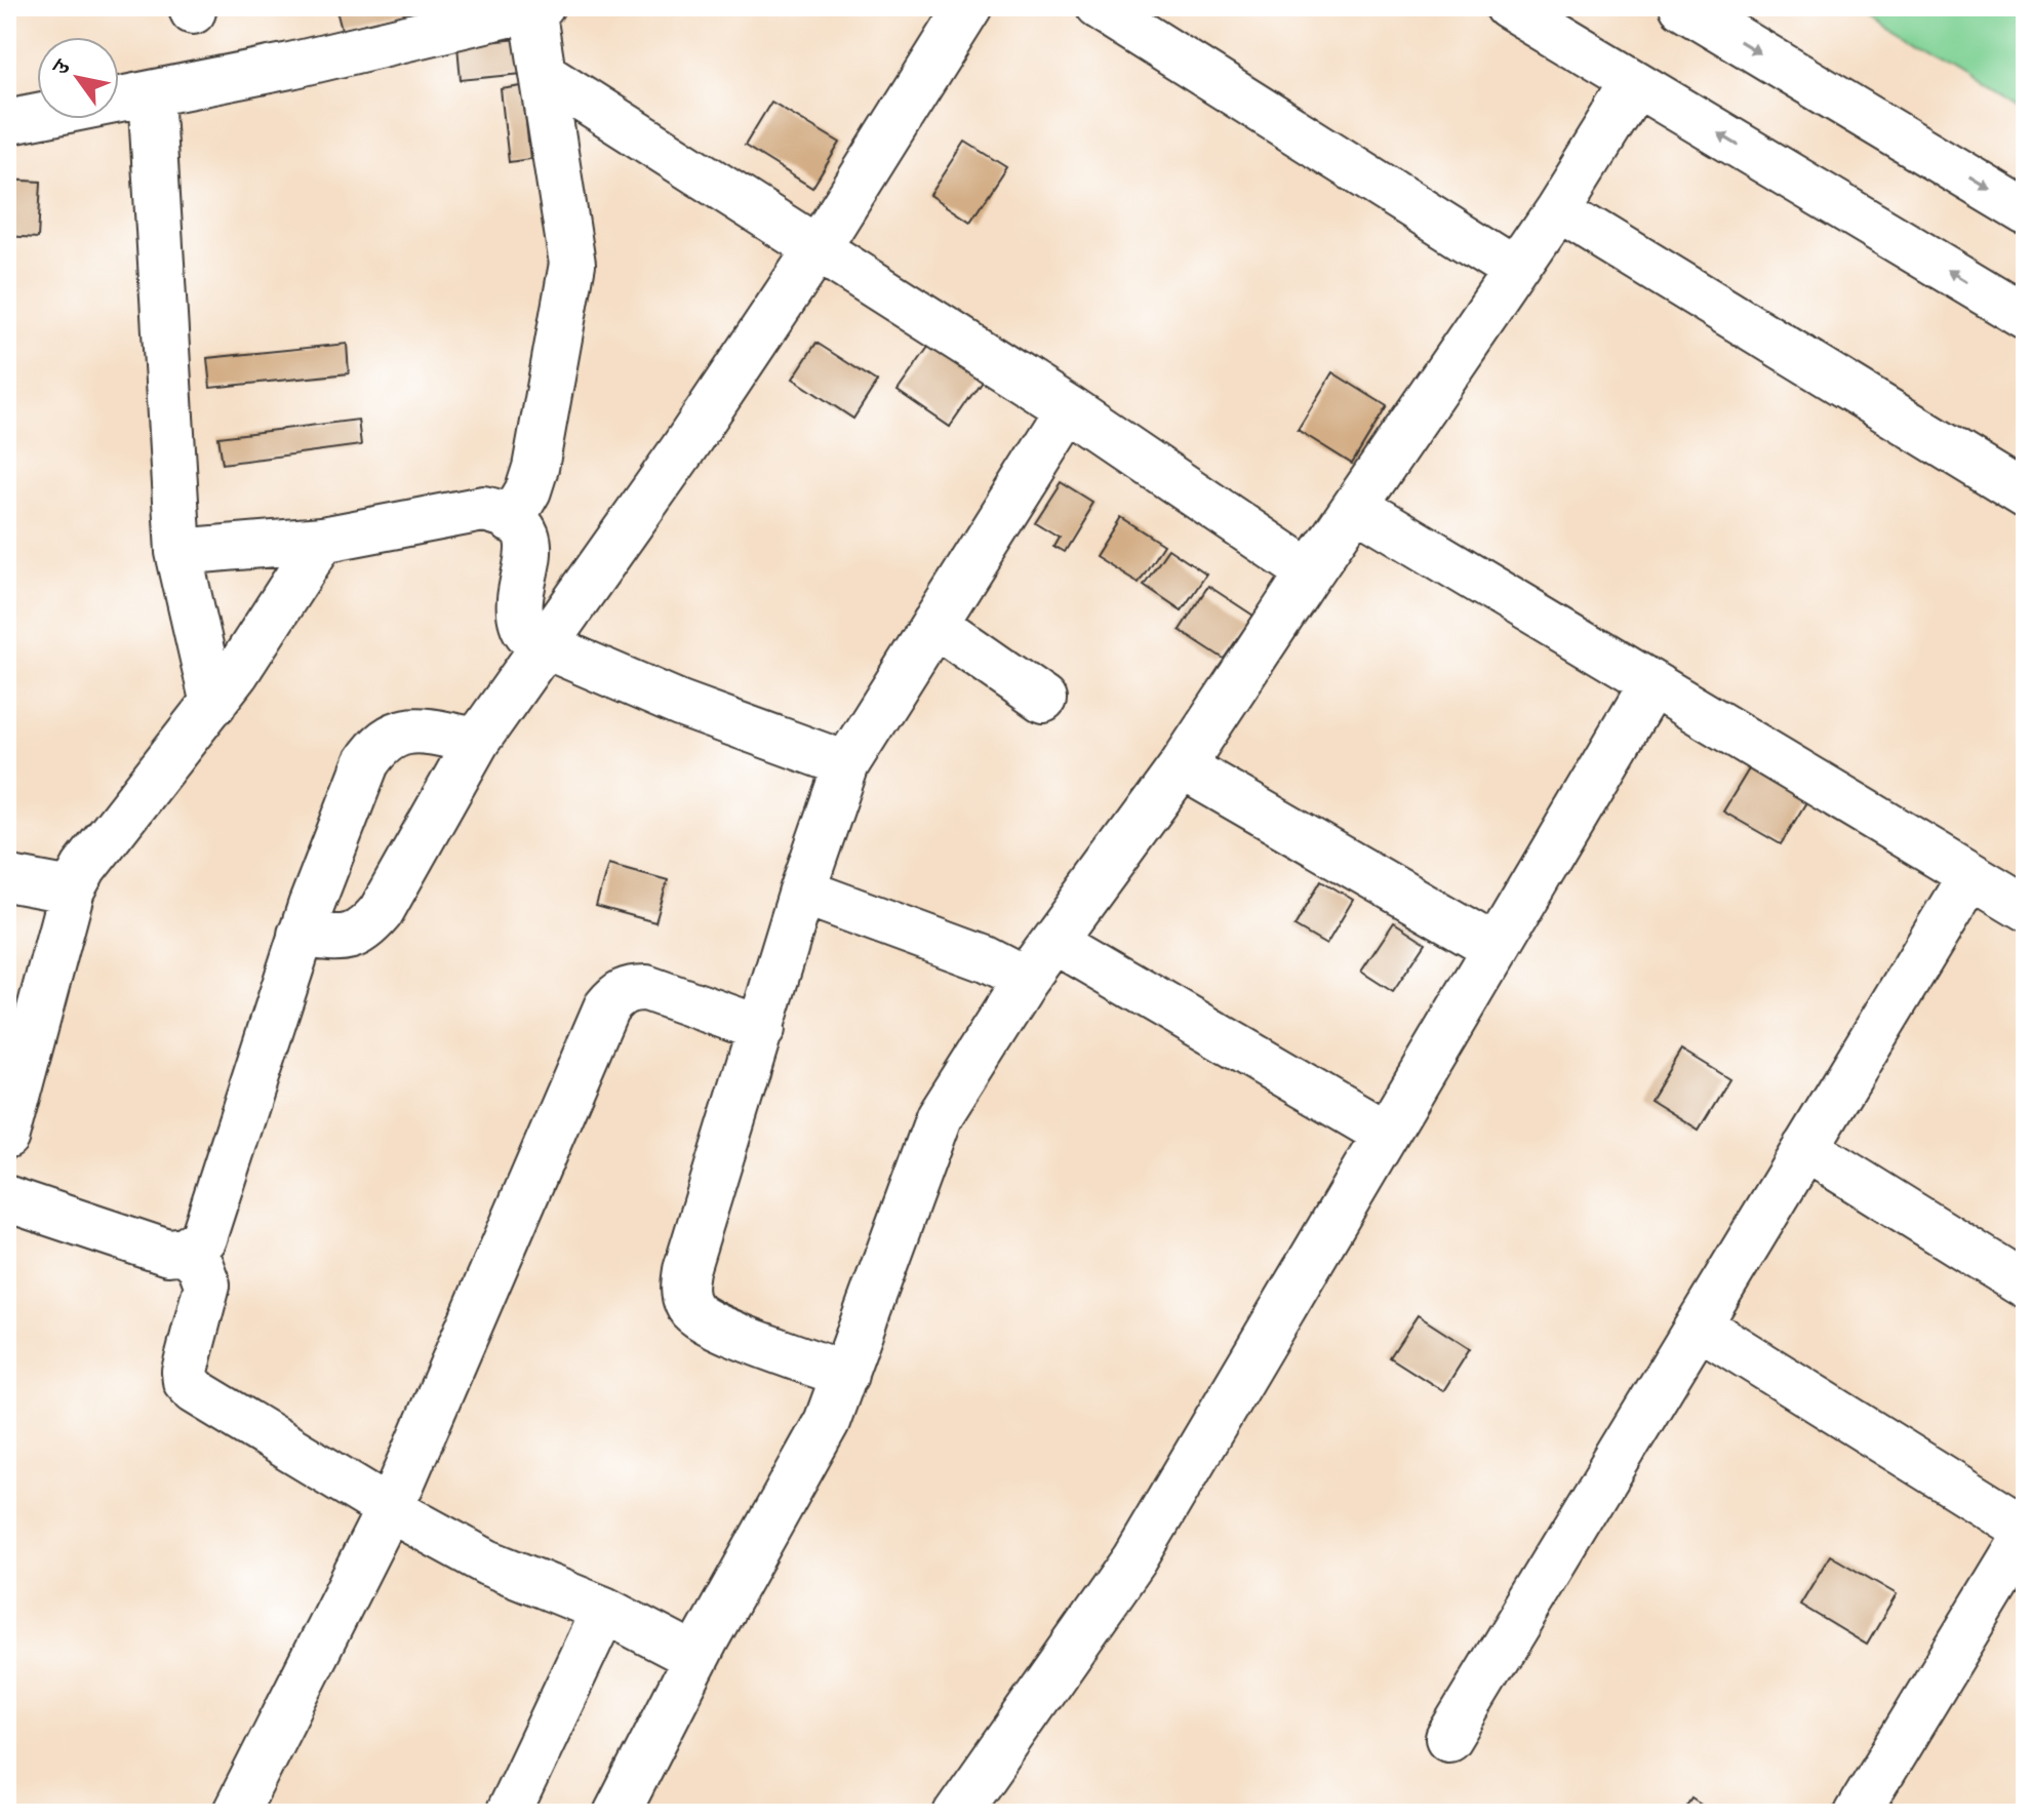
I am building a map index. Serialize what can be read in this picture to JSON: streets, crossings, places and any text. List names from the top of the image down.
{
  "north": "top left"
}
